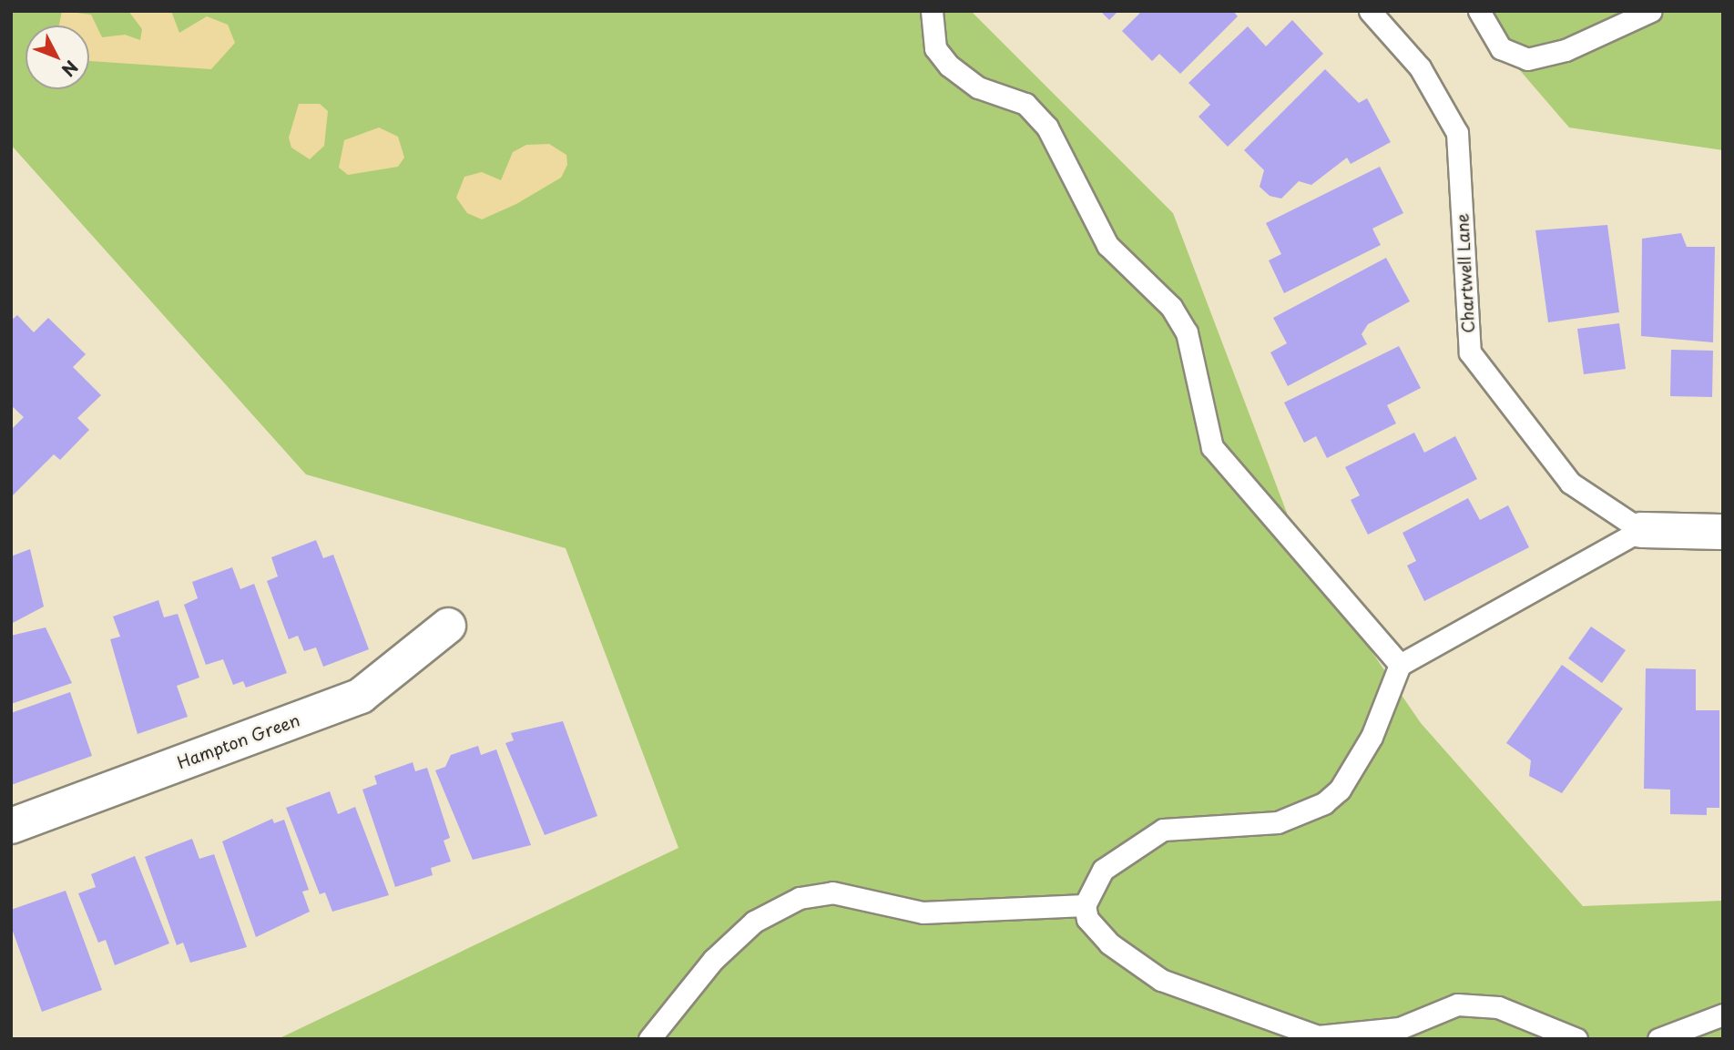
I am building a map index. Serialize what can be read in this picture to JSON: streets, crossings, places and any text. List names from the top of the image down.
{
  "streets": {
    "street": ["Hampton Green"],
    "lane": ["Chartwell Lane"]
  },
  "north": "bottom right"
}
